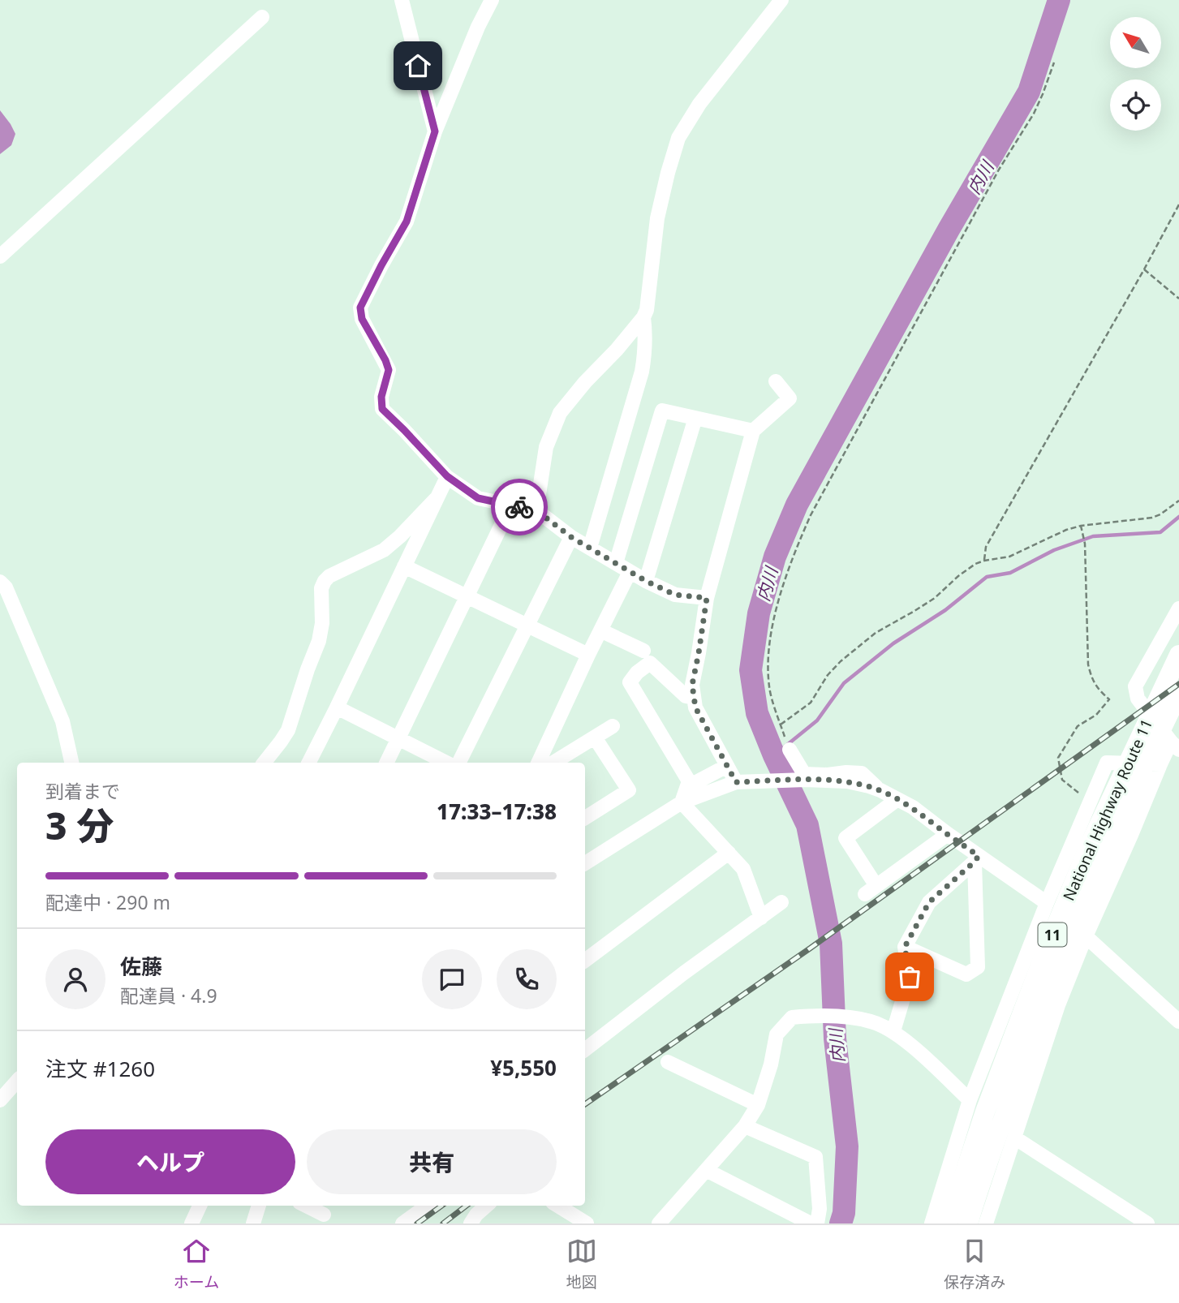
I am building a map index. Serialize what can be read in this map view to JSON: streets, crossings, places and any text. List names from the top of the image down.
{
  "streets": {
    "highway": ["National Highway Route 11", "11"]
  },
  "water": ["内川"],
  "north": "top left",
  "page": {
    "heading": ["3 分", "到着まで", "17:33–17:38"],
    "panel": [
      "佐藤",
      "配達員 · 4.9",
      "注文 #1260",
      "¥5,550"
    ],
    "bar": "配達中 · 290 m",
    "buttons": ["ヘルプ", "共有"],
    "tabs": ["ホーム", "地図", "保存済み"]
  }
}
